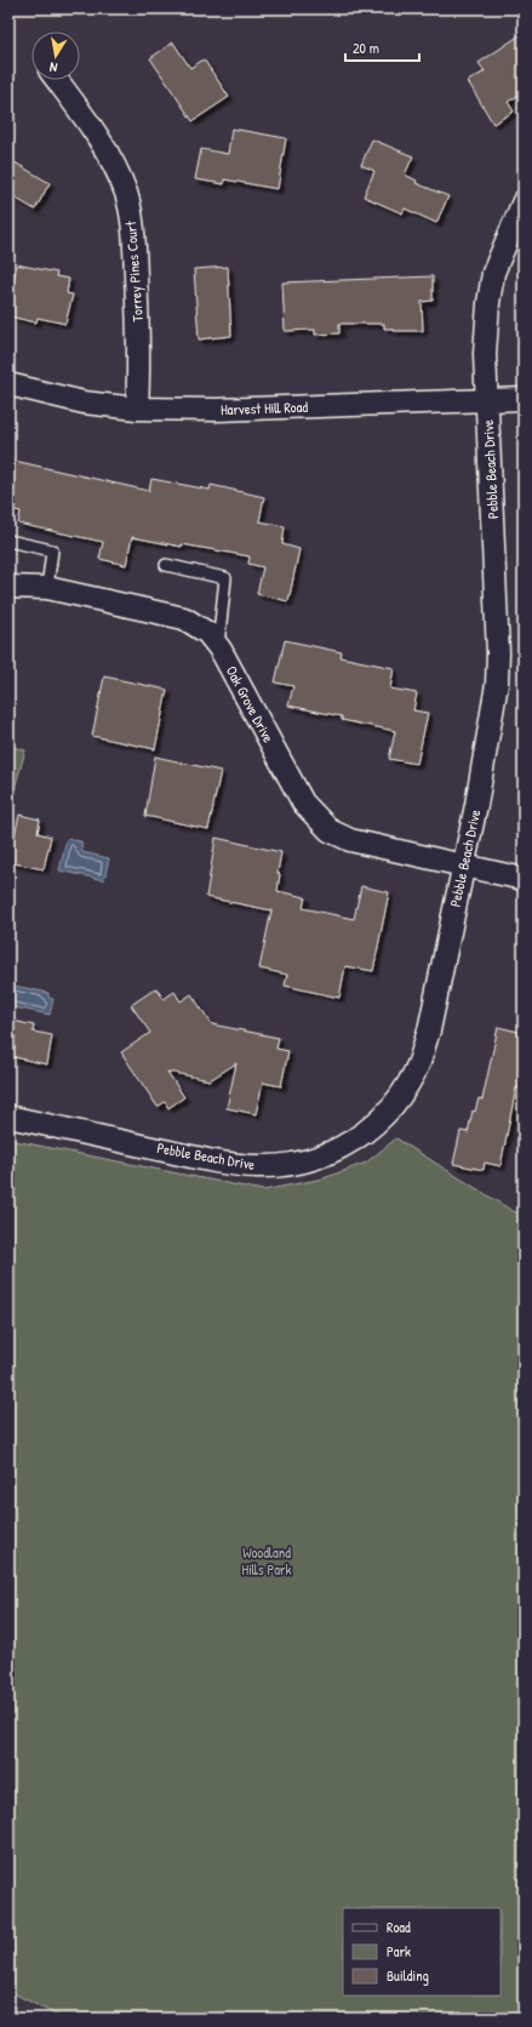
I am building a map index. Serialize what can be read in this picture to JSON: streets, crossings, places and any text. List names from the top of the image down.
{
  "streets": {
    "street": [
      "Torrey Pines Court",
      "Harvest Hill Road",
      "Pebble Beach Drive",
      "Oak Grove Drive"
    ]
  },
  "crossings": [
    ["Torrey Pines Court", "Harvest Hill Road"],
    ["Harvest Hill Road", "Pebble Beach Drive"],
    ["Pebble Beach Drive", "Oak Grove Drive"]
  ],
  "parks": ["Woodland Hills Park"],
  "legend": ["Road", "Park", "Building"],
  "scale_bar": "20 m",
  "north": "bottom"
}
